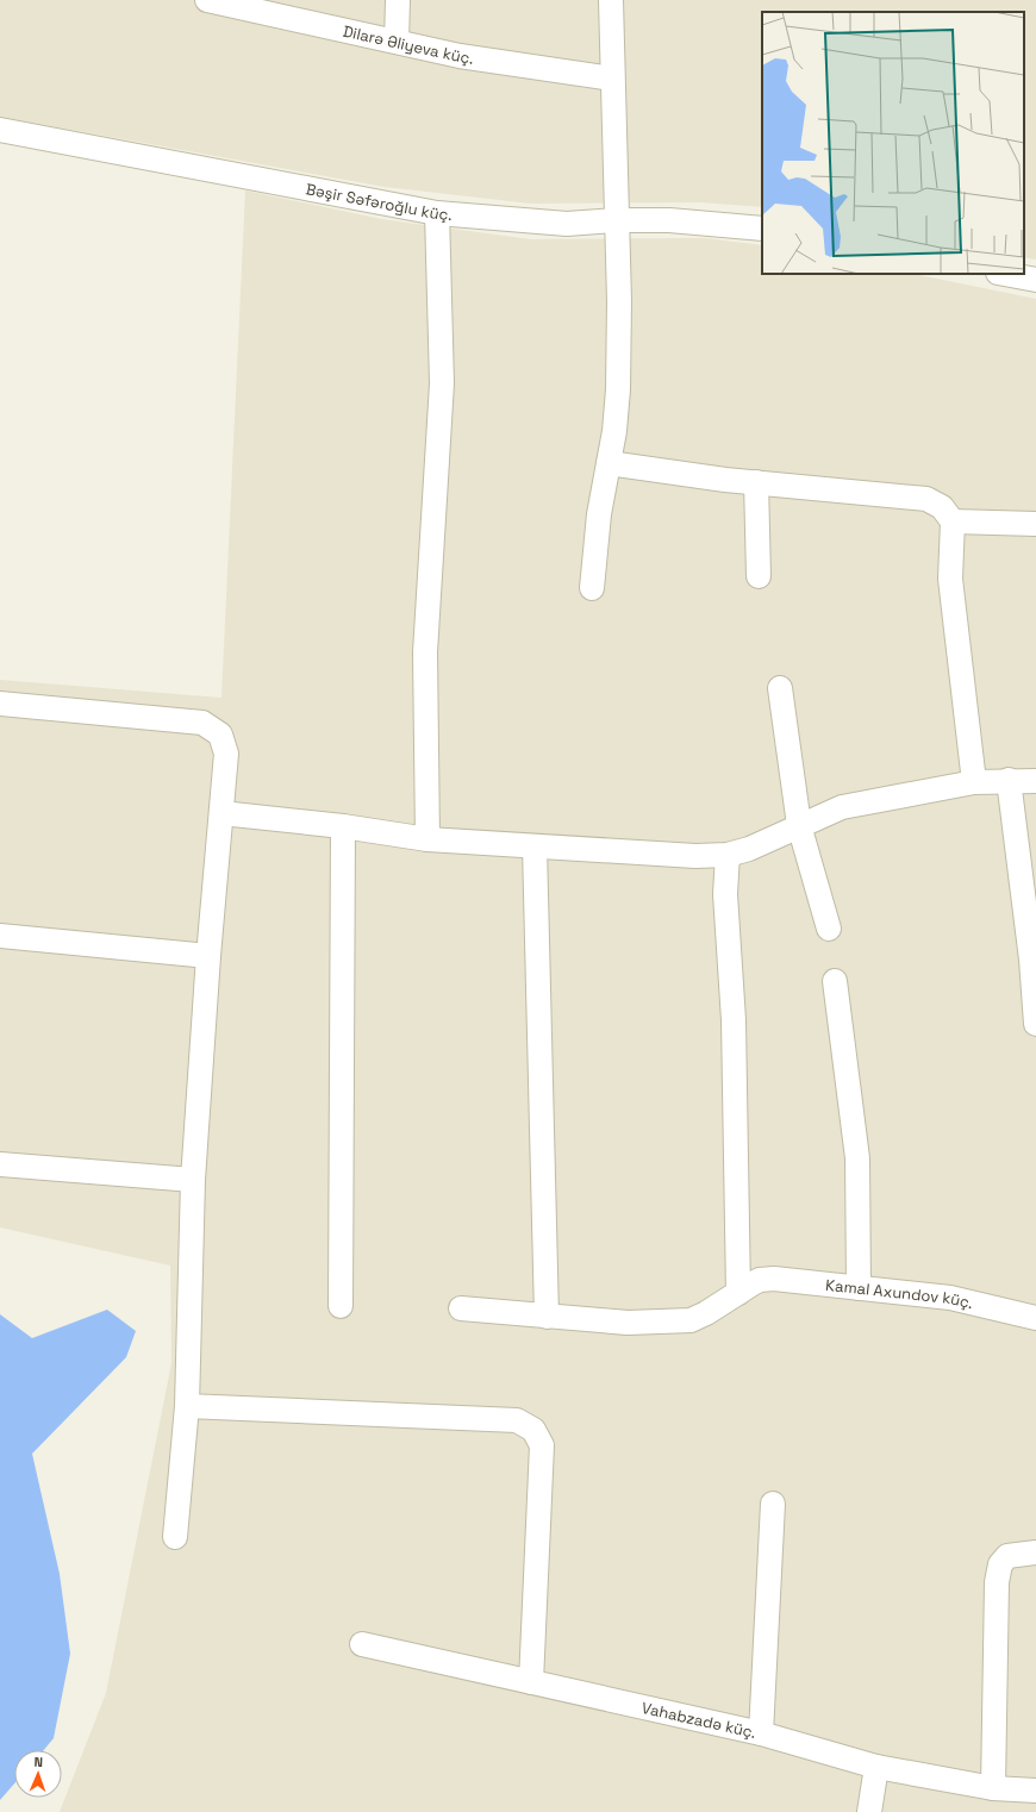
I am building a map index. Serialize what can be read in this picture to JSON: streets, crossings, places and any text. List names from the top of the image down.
{
  "streets": {
    "street": [
      "Dilarə Əliyeva küç.",
      "Bəşir Səfəroğlu küç.",
      "Kamal Axundov küç.",
      "Vahabzadə küç."
    ]
  },
  "north": "top"
}
